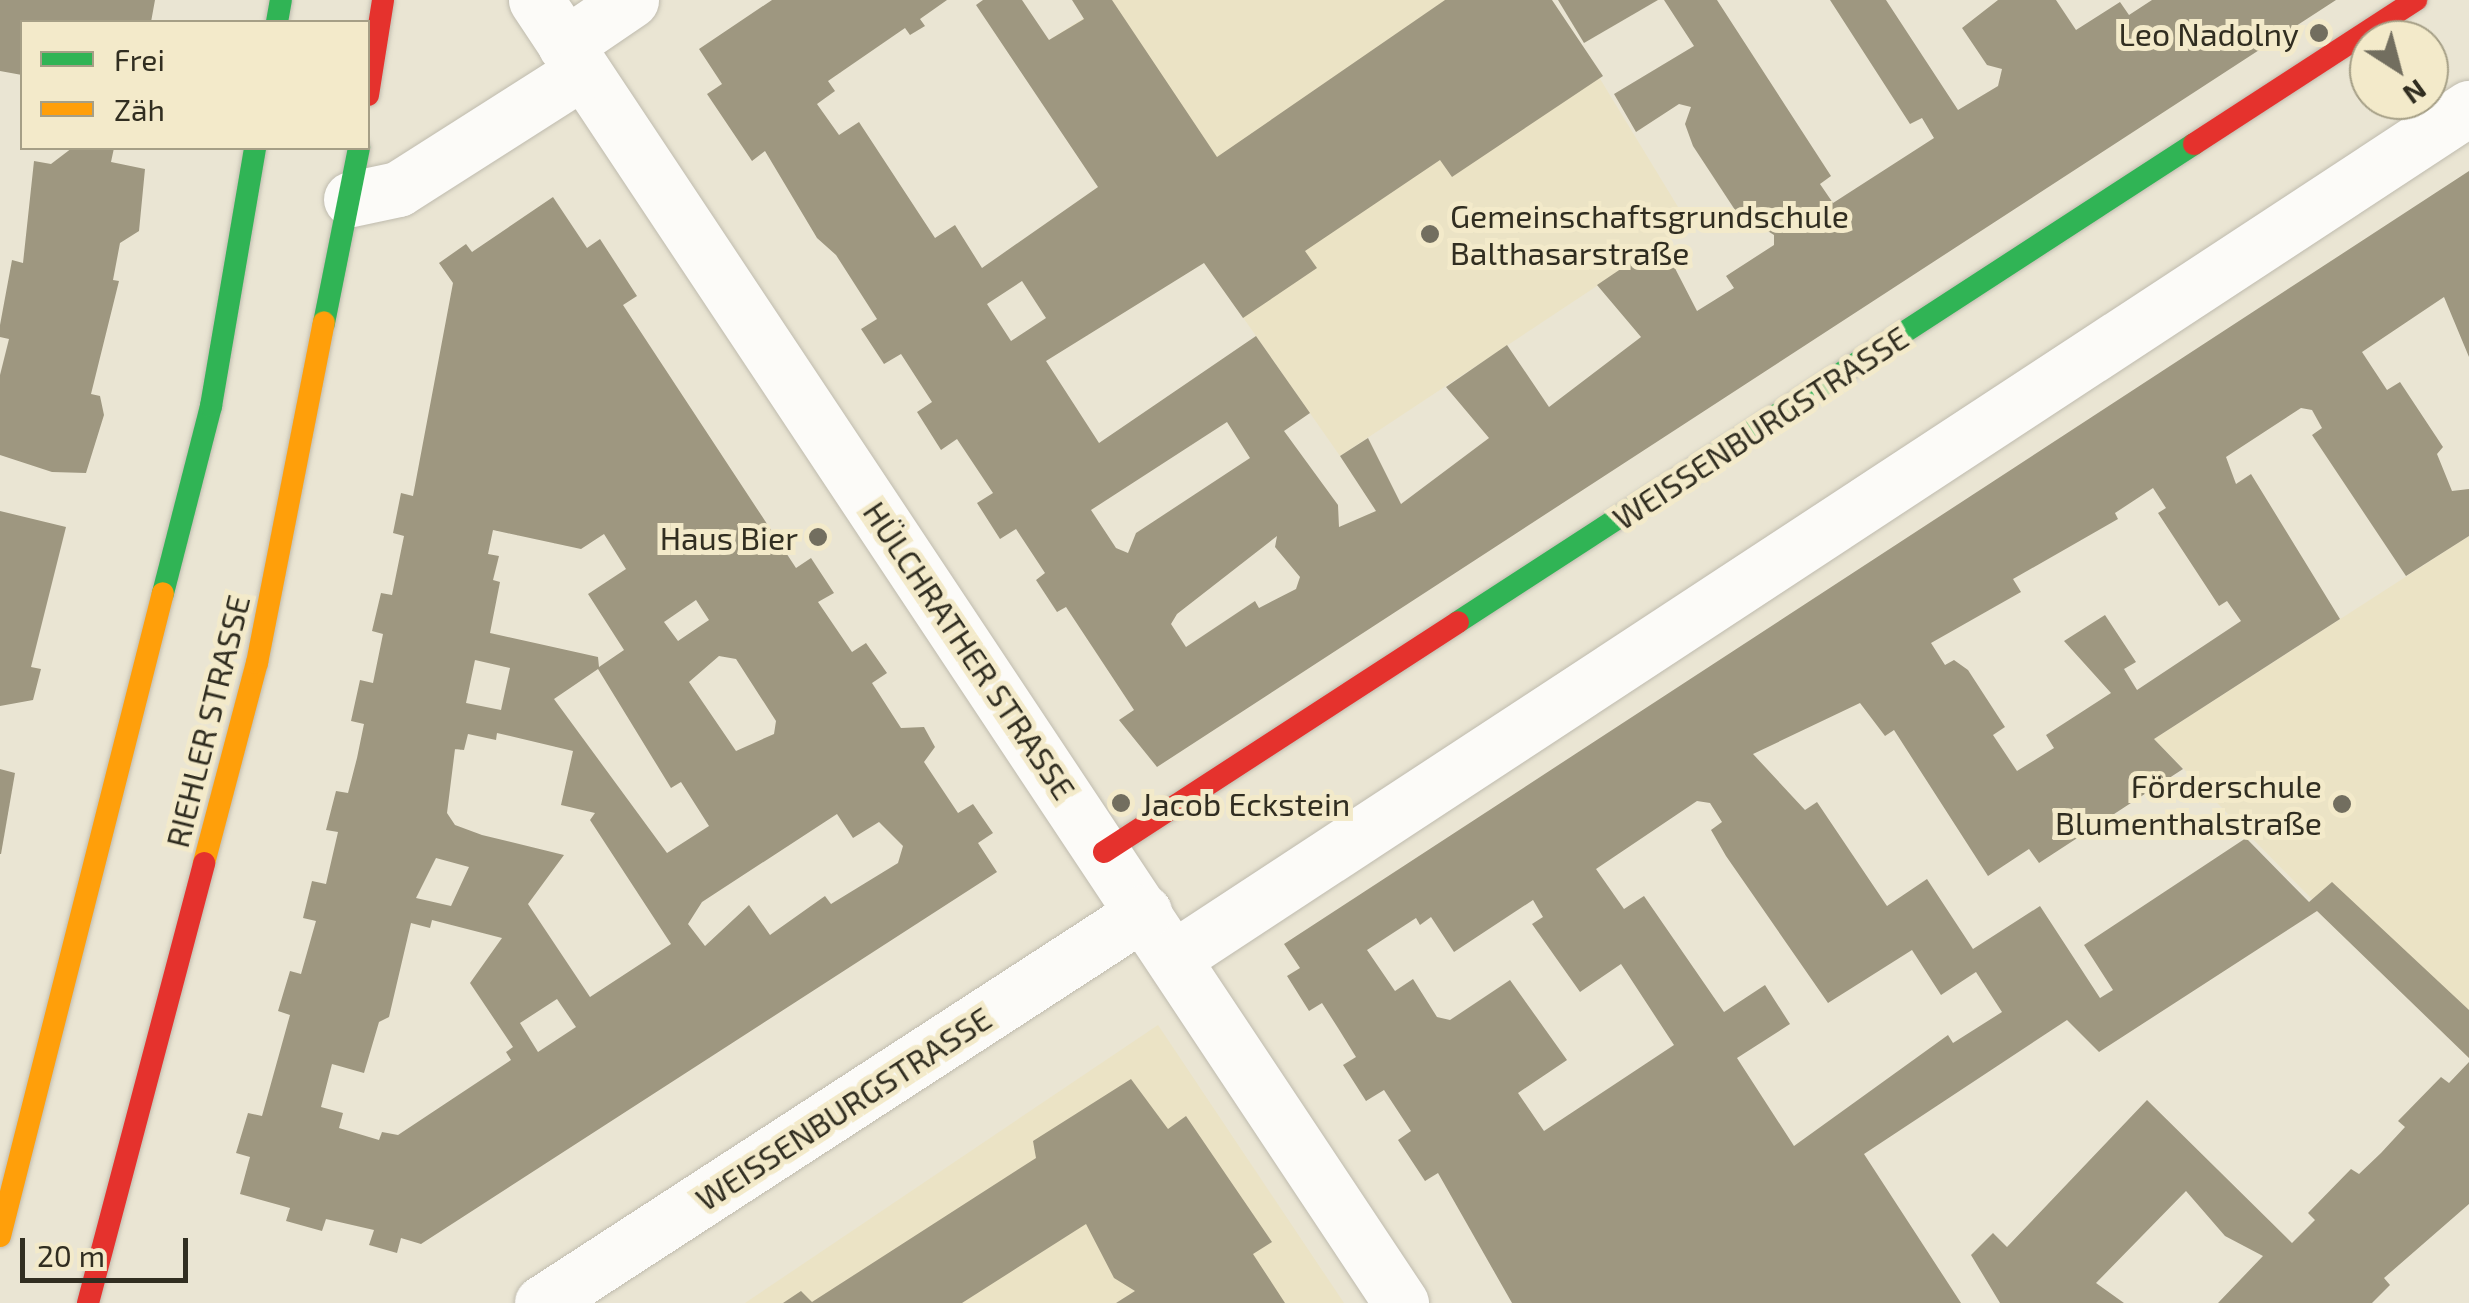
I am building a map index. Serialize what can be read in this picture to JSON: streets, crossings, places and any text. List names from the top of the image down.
{
  "streets": {
    "main road": ["WEISSENBURGSTRASSE", "RIEHLER STRASSE"],
    "street": ["HÜLCHRATHER STRASSE"]
  },
  "crossings": [
    ["WEISSENBURGSTRASSE", "HÜLCHRATHER STRASSE"]
  ],
  "places": [
    "Leo Nadolny",
    "Gemeinschaftsgrundschule Balthasarstraße",
    "Haus Bier",
    "Jacob Eckstein",
    "Förderschule Blumenthalstraße"
  ],
  "legend": ["Frei", "Zäh"],
  "scale_bar": "20 m",
  "north": "bottom right"
}
